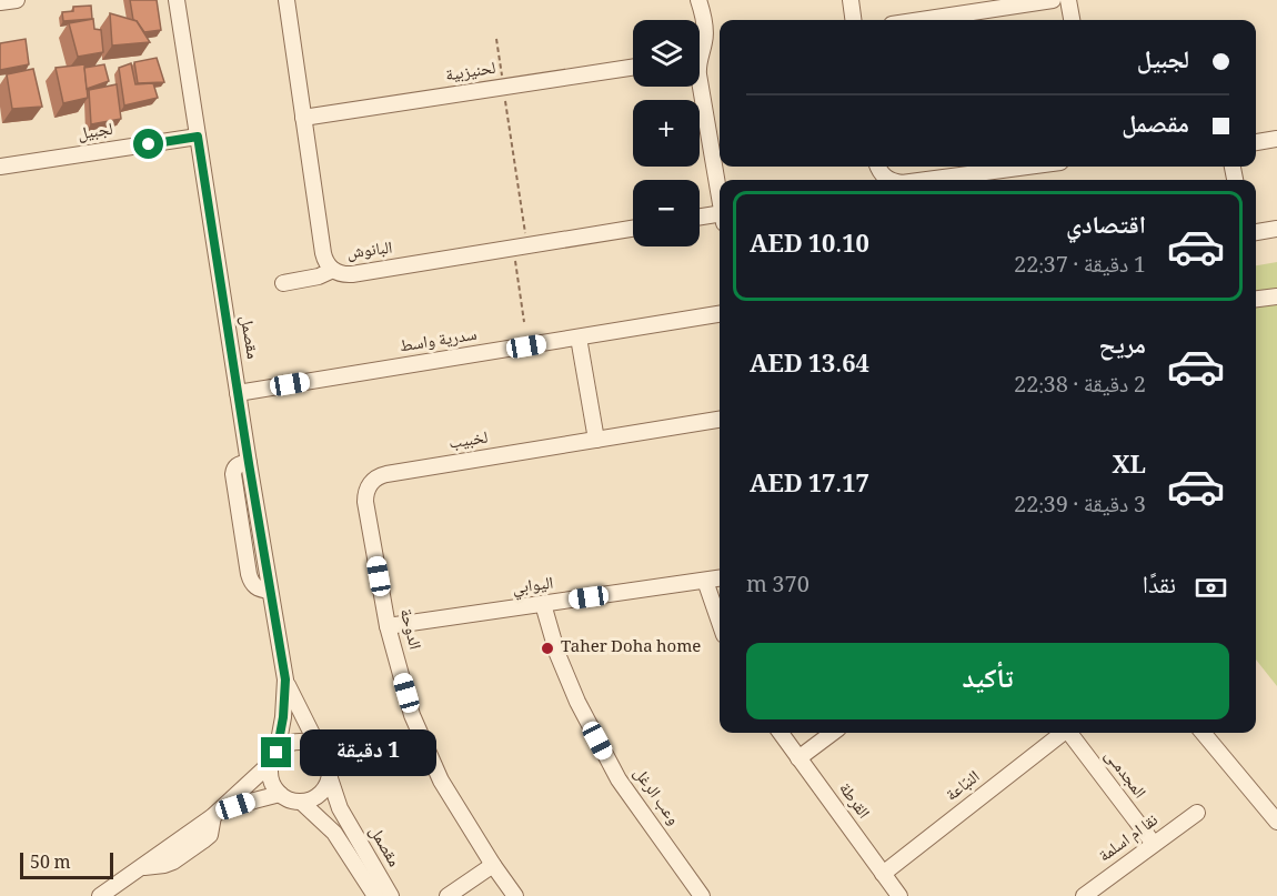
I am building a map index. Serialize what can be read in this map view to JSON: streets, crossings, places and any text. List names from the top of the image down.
{
  "streets": {
    "street": [
      "لحنيزبية",
      "لجبيل",
      "البانوش",
      "مقصمل",
      "سدرية واسط",
      "لخبيب",
      "اليوابي",
      "الدوحة",
      "المجدمـى",
      "النبّاعة",
      "وعب الرغل",
      "القرطة",
      "نقا ام اسلمة"
    ]
  },
  "crossings": [
    ["لحنيزبية", "البانوش"],
    ["لجبيل", "مقصمل"],
    ["مقصمل", "سدرية واسط"],
    ["لخبيب", "الدوحة"],
    ["اليوابي", "الدوحة"],
    ["اليوابي", "وعب الرغل"],
    ["المجدمـى", "نقا ام اسلمة"],
    ["النبّاعة", "القرطة"]
  ],
  "places": ["Taher Doha home"],
  "scale_bar": "50 m",
  "page": {
    "map_buttons": ["+", "−"],
    "banner": ["لجبيل", "مقصمل"],
    "list": [
      {
        "name": "اقتصادي",
        "note": "1 دقيقة · 22:37",
        "value": "AED 10.10"
      },
      {
        "name": "مريح",
        "note": "2 دقيقة · 22:38",
        "value": "AED 13.64"
      },
      {
        "name": "XL",
        "note": "3 دقيقة · 22:39",
        "value": "AED 17.17"
      }
    ],
    "pay": ["نقدًا", "370 m"],
    "buttons": "تأكيد",
    "bubble": "1 دقيقة",
    "scale": "50 m"
  }
}
